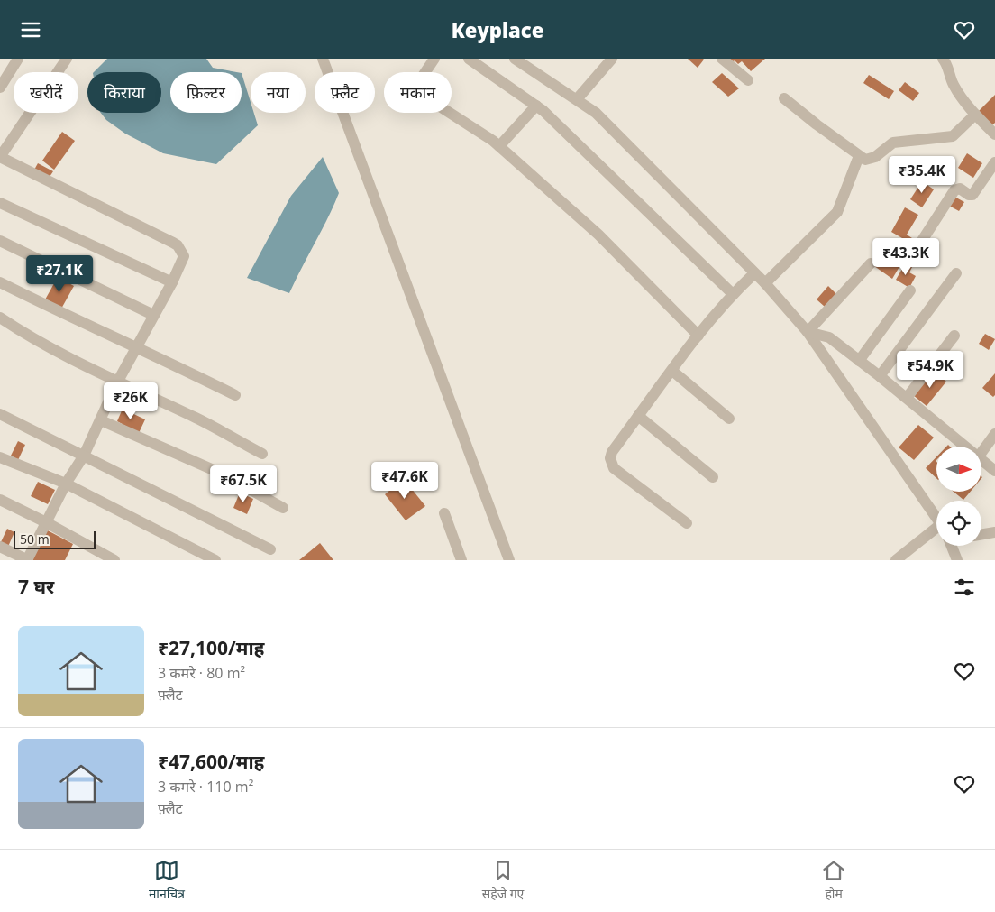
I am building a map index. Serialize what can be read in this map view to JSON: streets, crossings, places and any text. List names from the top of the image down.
{
  "scale_bar": "50 m",
  "north": "right",
  "page": {
    "header": "Keyplace",
    "chip": [
      "खरीदें",
      "किराया",
      "फ़िल्टर",
      "नया",
      "फ़्लैट",
      "मकान"
    ],
    "price": [
      "₹35.4K",
      "₹43.3K",
      "₹27.1K",
      "₹54.9K",
      "₹26K",
      "₹47.6K",
      "₹67.5K"
    ],
    "scale": "50 m",
    "heading": "7 घर",
    "list": [
      {
        "name": "₹27,100/माह",
        "note": "3 कमरे · 80 m² · फ़्लैट"
      },
      {
        "name": "₹47,600/माह",
        "note": "3 कमरे · 110 m² · फ़्लैट"
      }
    ],
    "tabs": ["मानचित्र", "सहेजे गए", "होम"]
  }
}
